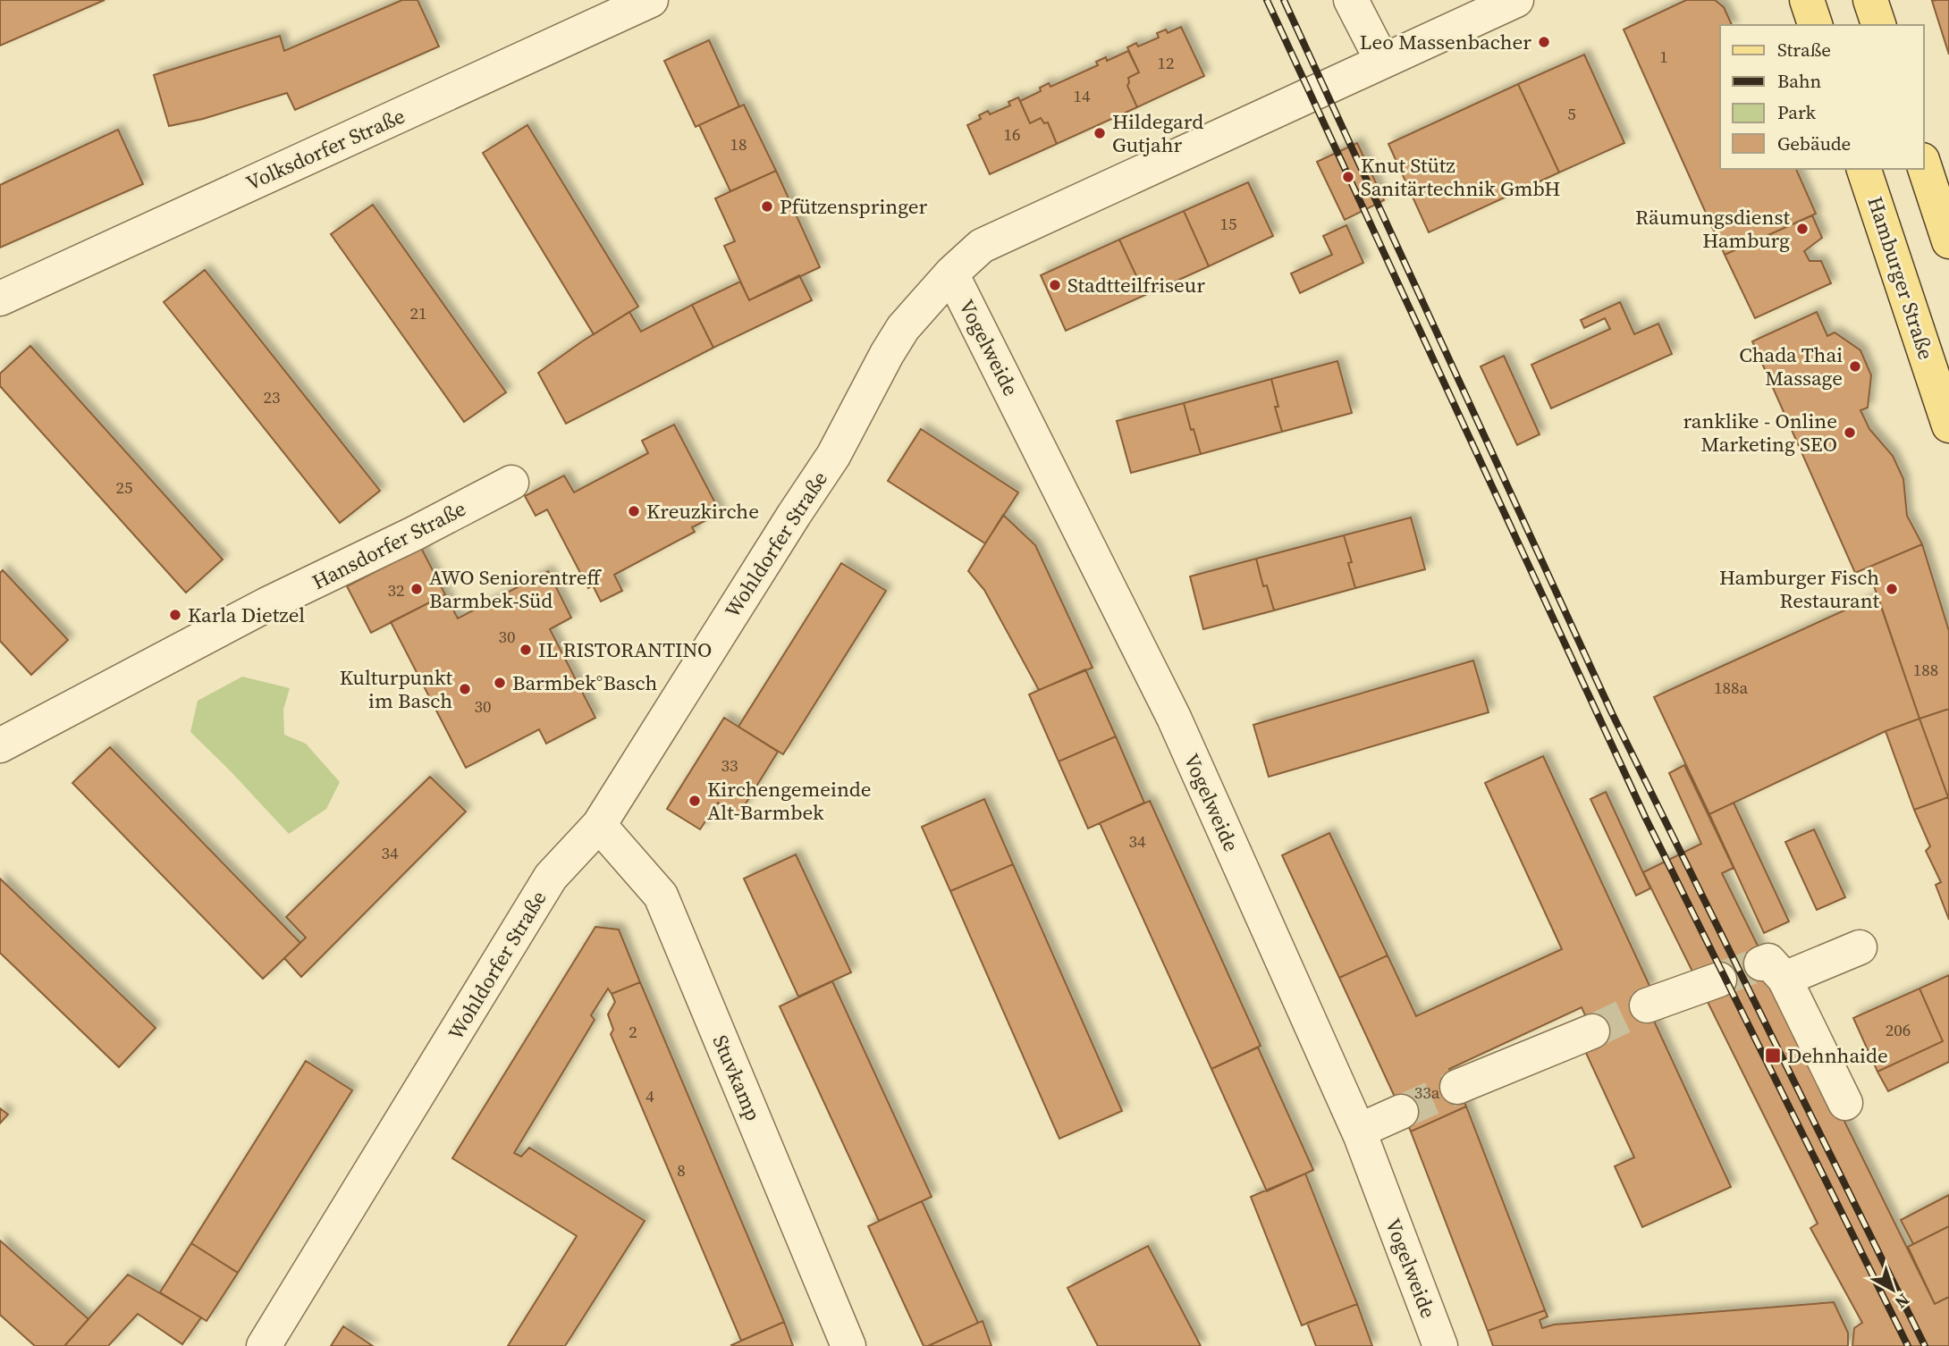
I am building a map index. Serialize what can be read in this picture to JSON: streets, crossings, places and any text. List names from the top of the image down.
{
  "streets": {
    "main road": ["Hamburger Straße"],
    "street": [
      "Volksdorfer Straße",
      "Vogelweide",
      "Wohldorfer Straße",
      "Hansdorfer Straße",
      "Stuvkamp"
    ]
  },
  "crossings": [
    ["Vogelweide", "Wohldorfer Straße"],
    ["Wohldorfer Straße", "Stuvkamp"]
  ],
  "places": {
    "other": [
      "Leo Massenbacher",
      "Hildegard Gutjahr",
      "Knut Stütz Sanitärtechnik GmbH",
      "Pfützenspringer",
      "Räumungsdienst Hamburg",
      "Stadtteilfriseur",
      "Chada Thai Massage",
      "ranklike - Online Marketing SEO",
      "Kreuzkirche",
      "AWO Seniorentreff Barmbek-Süd",
      "Hamburger Fisch Restaurant",
      "Karla Dietzel",
      "IL RISTORANTINO",
      "Barmbek°Basch",
      "Kulturpunkt im Basch",
      "Kirchengemeinde Alt-Barmbek"
    ],
    "transit": ["Dehnhaide"]
  },
  "house_numbers": [
    "1",
    "12",
    "14",
    "5",
    "16",
    "18",
    "15",
    "21",
    "23",
    "25",
    "32",
    "30",
    "188",
    "188a",
    "30",
    "33",
    "34",
    "34",
    "206",
    "2",
    "33a",
    "4",
    "8"
  ],
  "legend": [
    "Straße",
    "Bahn",
    "Park",
    "Gebäude"
  ],
  "north": "bottom right"
}
